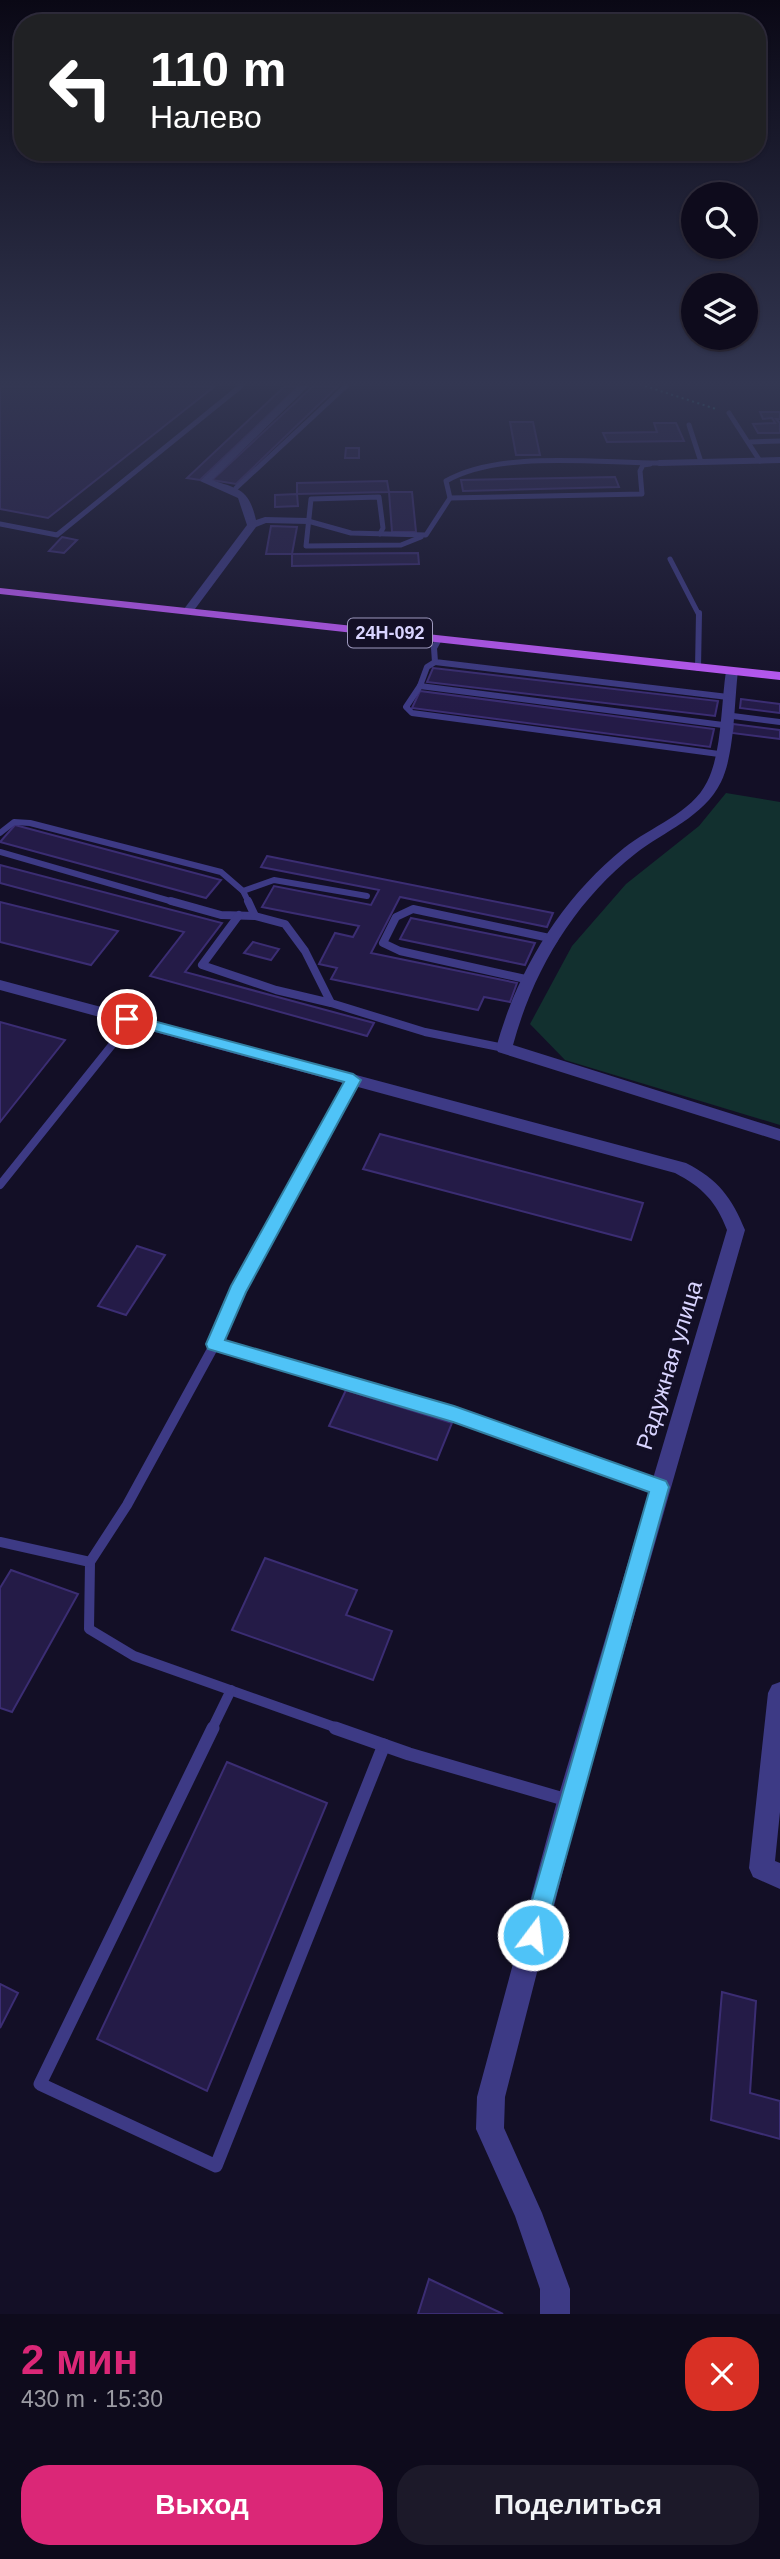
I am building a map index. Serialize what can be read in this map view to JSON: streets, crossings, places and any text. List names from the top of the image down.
{
  "streets": {
    "main road": ["24Н-092"],
    "street": ["Радужная улица"]
  },
  "page": {
    "turn": ["110 m", "Налево"],
    "heading": ["2 мин", "430 m · 15:30"],
    "buttons": ["Выход", "Поделиться"]
  }
}
